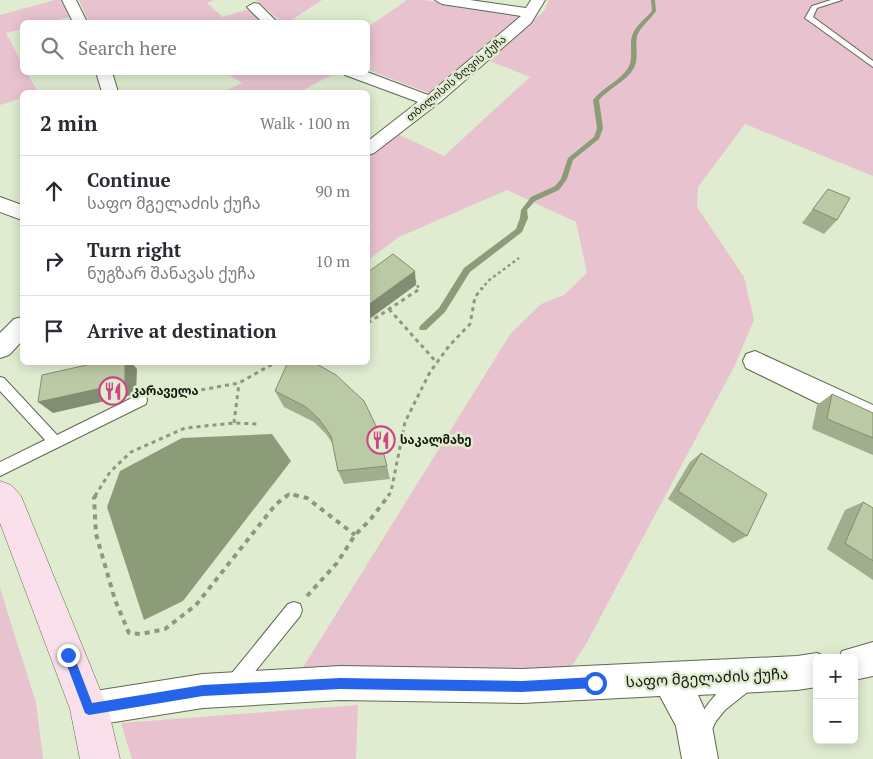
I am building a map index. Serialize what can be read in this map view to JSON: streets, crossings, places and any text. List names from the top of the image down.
{
  "streets": {
    "street": ["თბილისის ზღვის ქუჩა", "საფო მგელაძის ქუჩა"]
  },
  "places": {
    "restaurant": ["კარაველა", "საკალმახე"]
  },
  "page": {
    "search": "Search here",
    "heading": ["2 min", "Walk · 100 m"],
    "list": [
      ["Continue", "საფო მგელაძის ქუჩა", "90 m"],
      ["Turn right", "ნუგზარ შანავას ქუჩა", "10 m"],
      "Arrive at destination"
    ],
    "map_buttons": ["+", "−"]
  }
}
